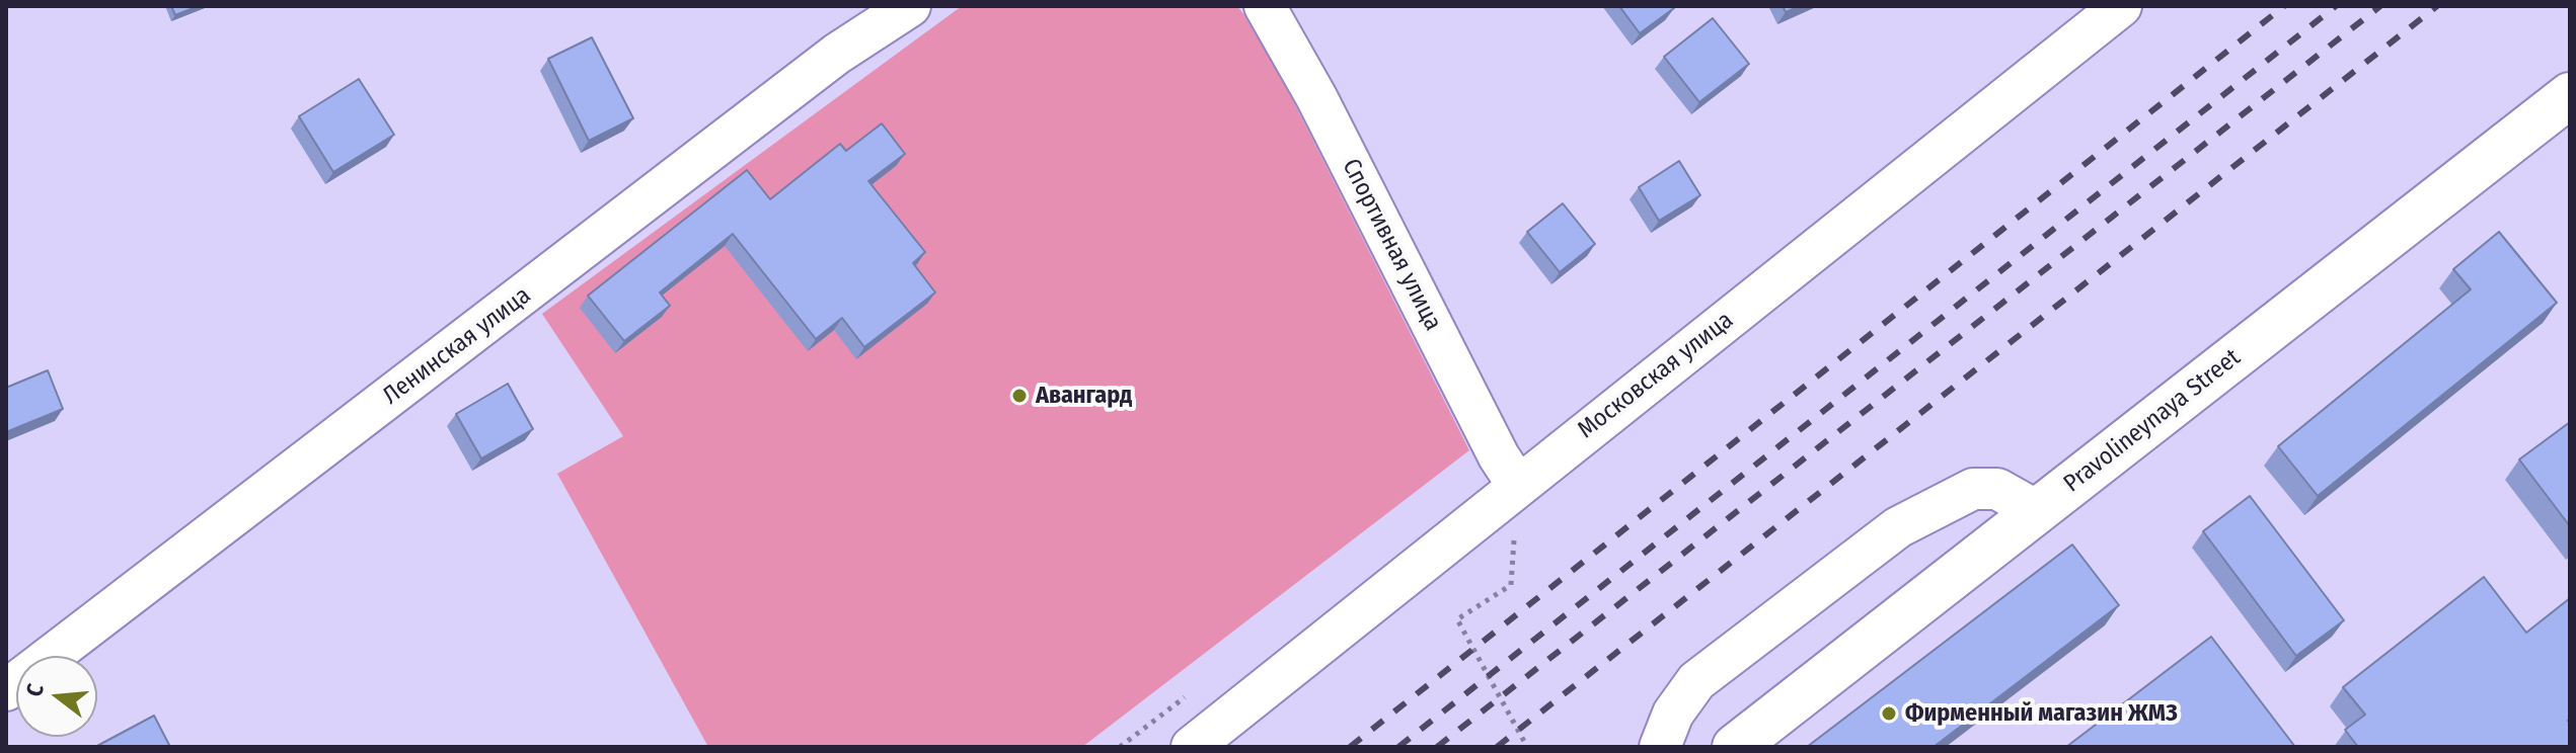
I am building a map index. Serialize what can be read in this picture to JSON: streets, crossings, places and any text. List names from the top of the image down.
{
  "streets": {
    "main road": ["Pravolineynaya Street"],
    "street": ["Спортивная улица", "Ленинская улица", "Московская улица"]
  },
  "crossings": [
    ["Спортивная улица", "Московская улица"]
  ],
  "places": ["Авангард", "Фирменный магазин ЖМЗ"],
  "north": "left"
}
